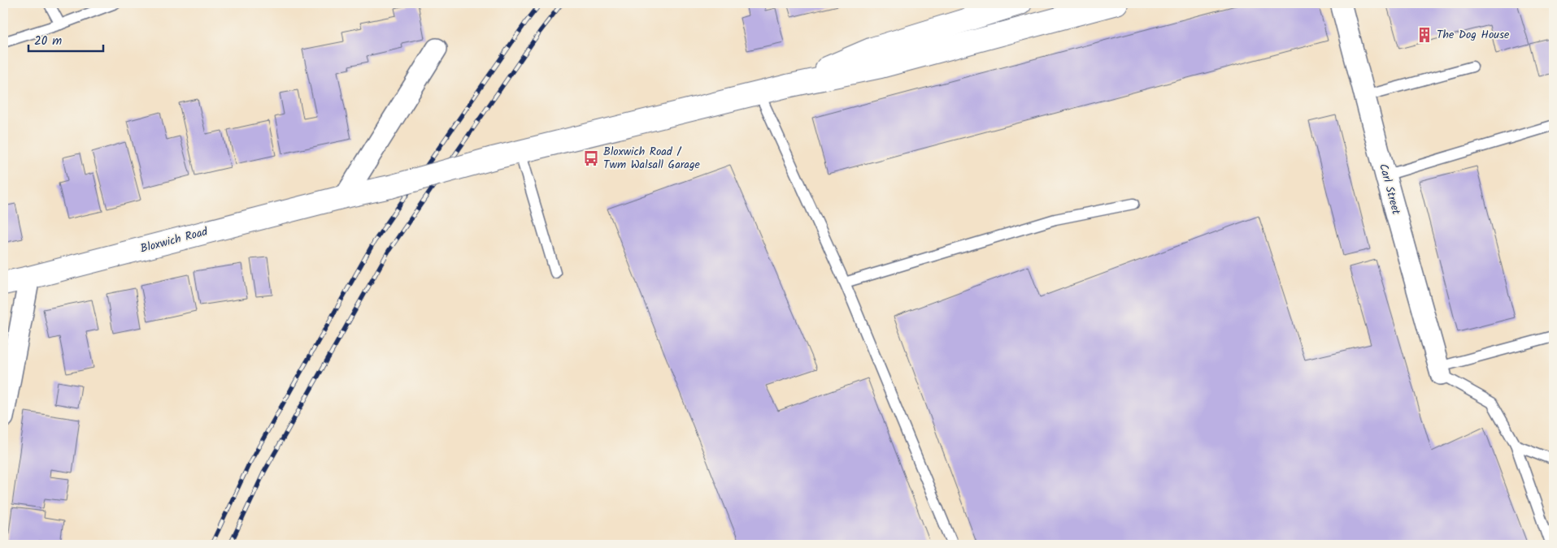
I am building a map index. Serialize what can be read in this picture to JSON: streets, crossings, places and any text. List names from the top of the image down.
{
  "streets": {
    "main road": ["Bloxwich Road"],
    "street": ["Carl Street"]
  },
  "places": {
    "building": ["The Dog House"],
    "bus stop": ["Bloxwich Road / Twm Walsall Garage"]
  },
  "scale_bar": "20 m"
}
